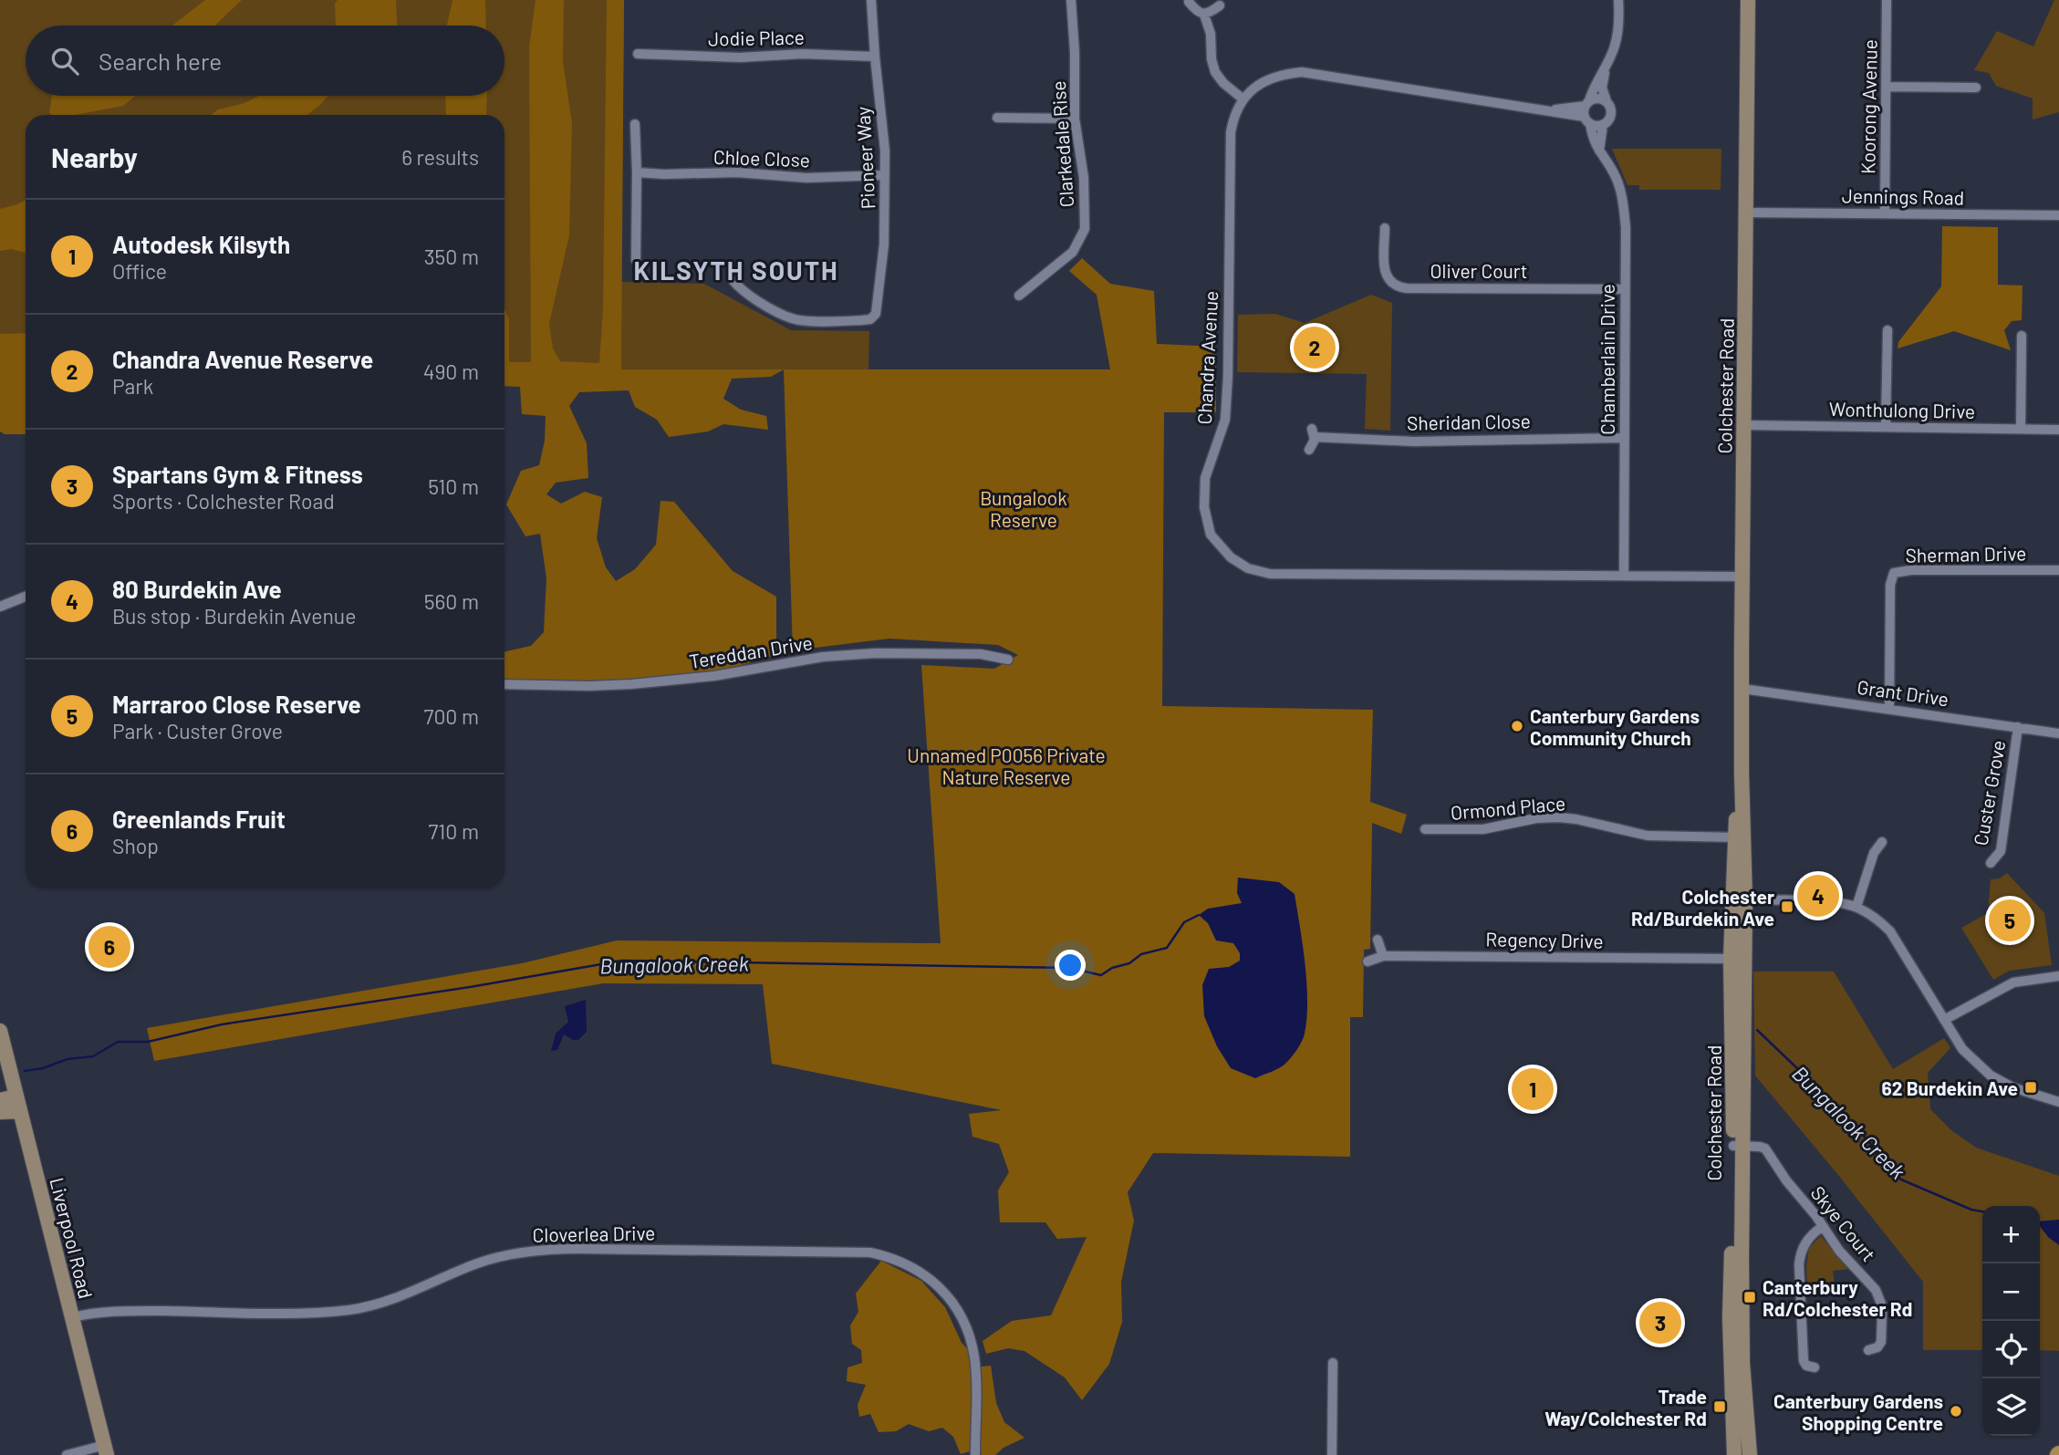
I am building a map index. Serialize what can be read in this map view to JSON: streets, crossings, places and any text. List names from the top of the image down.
{
  "streets": {
    "main road": ["Colchester Road", "Liverpool Road"],
    "street": [
      "Jodie Place",
      "Koorong Avenue",
      "Clarkedale Rise",
      "Chloe Close",
      "Pioneer Way",
      "Jennings Road",
      "Oliver Court",
      "Chandra Avenue",
      "Chamberlain Drive",
      "Wonthulong Drive",
      "Sheridan Close",
      "Sherman Drive",
      "Tereddan Drive",
      "Grant Drive",
      "Custer Grove",
      "Ormond Place",
      "Regency Drive",
      "Skye Court",
      "Cloverlea Drive"
    ]
  },
  "crossings": [
    ["Jodie Place", "Pioneer Way"],
    ["Koorong Avenue", "Jennings Road"],
    ["Chloe Close", "Pioneer Way"],
    ["Jennings Road", "Colchester Road"],
    ["Oliver Court", "Chamberlain Drive"],
    ["Chandra Avenue", "Chamberlain Drive"],
    ["Chandra Avenue", "Colchester Road"],
    ["Chamberlain Drive", "Sheridan Close"],
    ["Colchester Road", "Wonthulong Drive"],
    ["Colchester Road", "Grant Drive"],
    ["Colchester Road", "Ormond Place"],
    ["Colchester Road", "Regency Drive"],
    ["Colchester Road", "Skye Court"],
    ["Sherman Drive", "Grant Drive"],
    ["Grant Drive", "Custer Grove"],
    ["Cloverlea Drive", "Liverpool Road"]
  ],
  "districts": ["KILSYTH SOUTH"],
  "water": ["Bungalook Creek"],
  "parks": ["Bungalook Reserve", "Unnamed P0056 Private Nature Reserve"],
  "places": {
    "other": ["Canterbury Gardens Community Church", "Canterbury Gardens Shopping Centre"],
    "transit": [
      "Colchester Rd/Burdekin Ave",
      "62 Burdekin Ave",
      "Canterbury Rd/Colchester Rd",
      "Trade Way/Colchester Rd"
    ]
  },
  "page": {
    "search": "Search here",
    "heading": ["Nearby", "6 results"],
    "list": [
      {
        "mark": "1",
        "name": "Autodesk Kilsyth",
        "note": "Office",
        "value": "350 m"
      },
      {
        "mark": "2",
        "name": "Chandra Avenue Reserve",
        "note": "Park",
        "value": "490 m"
      },
      {
        "mark": "3",
        "name": "Spartans Gym & Fitness",
        "note": "Sports · Colchester Road",
        "value": "510 m"
      },
      {
        "mark": "4",
        "name": "80 Burdekin Ave",
        "note": "Bus stop · Burdekin Avenue",
        "value": "560 m"
      },
      {
        "mark": "5",
        "name": "Marraroo Close Reserve",
        "note": "Park · Custer Grove",
        "value": "700 m"
      },
      {
        "mark": "6",
        "name": "Greenlands Fruit",
        "note": "Shop",
        "value": "710 m"
      }
    ],
    "pins": [
      "2",
      "4",
      "5",
      "6",
      "1",
      "3"
    ],
    "map_buttons": ["+", "−"]
  }
}
